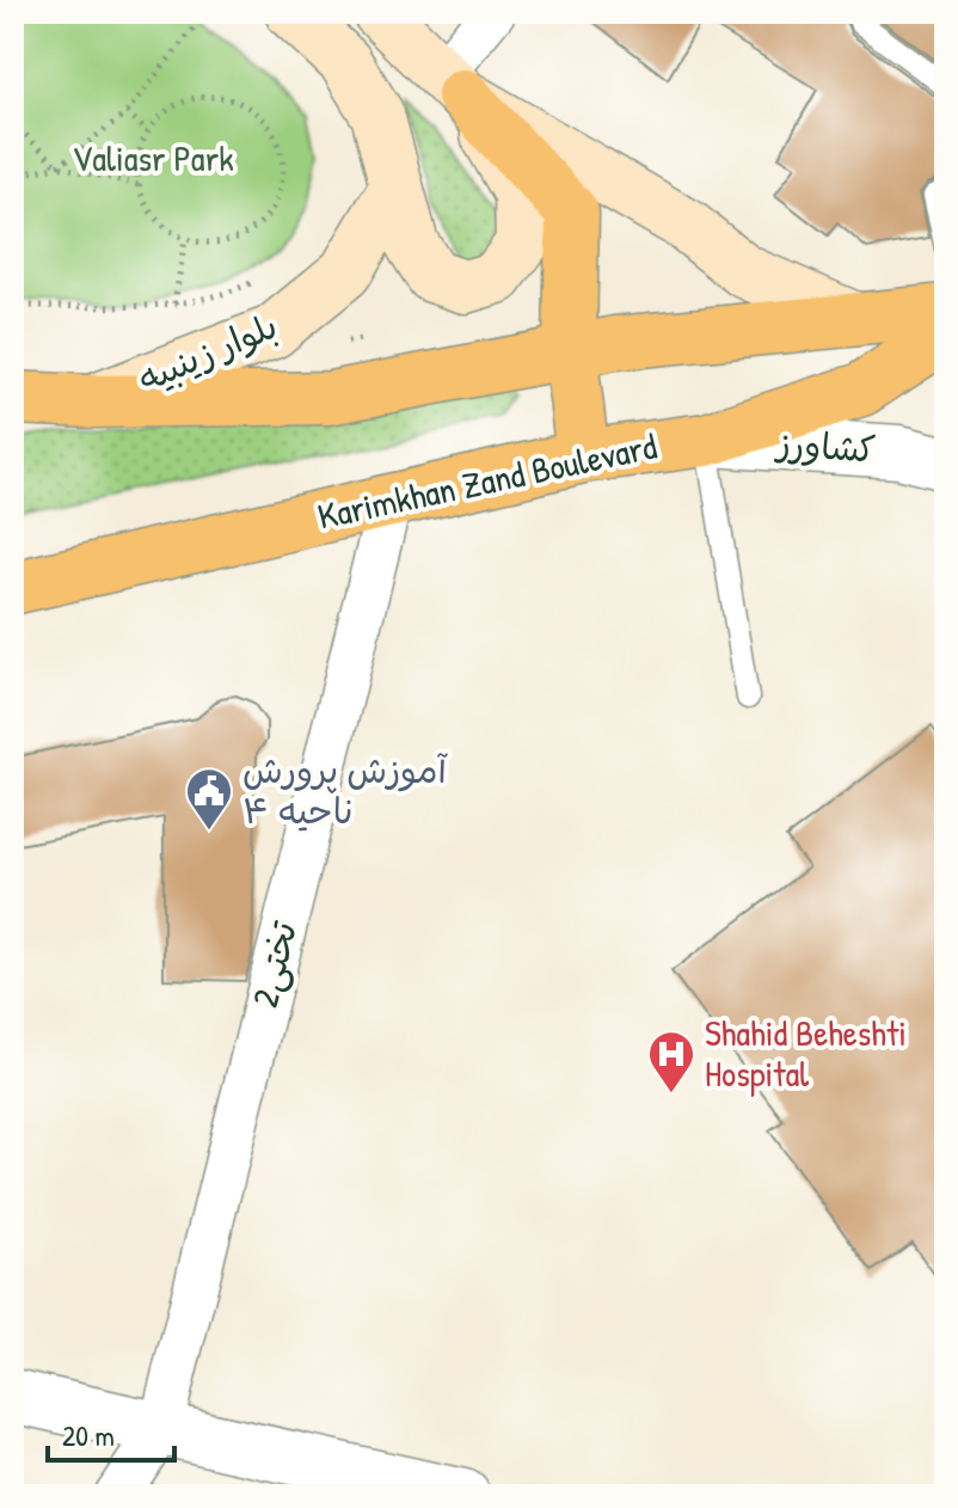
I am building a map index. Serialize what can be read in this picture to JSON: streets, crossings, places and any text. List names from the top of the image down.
{
  "streets": {
    "main road": ["بلوار زینبیه", "Karimkhan Zand Boulevard"],
    "street": ["کشاورز", "2تختی"]
  },
  "crossings": [
    ["کشاورز", "Karimkhan Zand Boulevard"],
    ["Karimkhan Zand Boulevard", "2تختی"]
  ],
  "parks": ["Valiasr Park"],
  "places": {
    "public building": ["آموزش پرورش ناحیه ۴"],
    "hospital": ["Shahid Beheshti Hospital"]
  },
  "scale_bar": "20 m"
}
